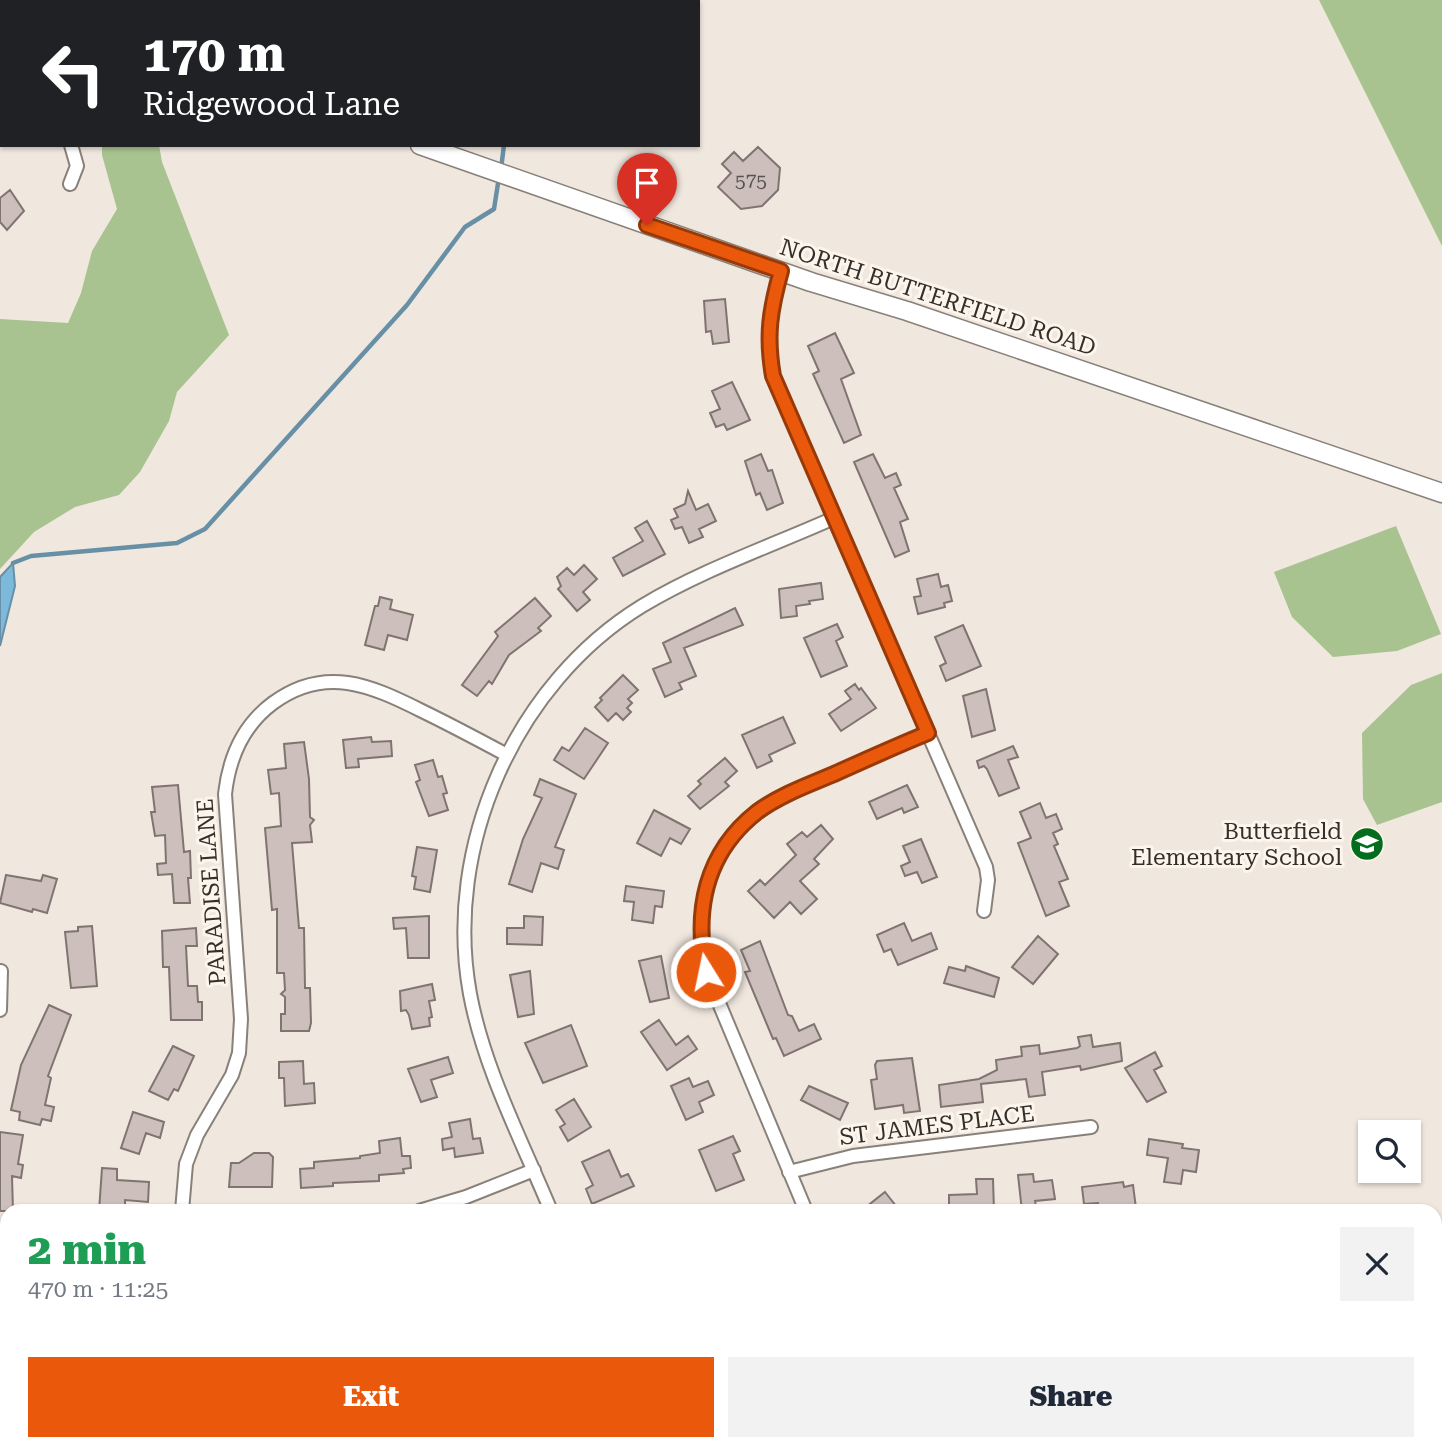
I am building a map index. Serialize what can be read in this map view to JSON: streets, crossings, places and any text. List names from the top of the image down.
{
  "streets": {
    "main road": ["NORTH BUTTERFIELD ROAD"],
    "street": ["PARADISE LANE", "ST JAMES PLACE"]
  },
  "places": {
    "school or university": ["Butterfield Elementary School"]
  },
  "house_numbers": ["575"],
  "page": {
    "turn": ["170 m", "Ridgewood Lane"],
    "heading": ["2 min", "470 m · 11:25"],
    "buttons": ["Exit", "Share"]
  }
}
